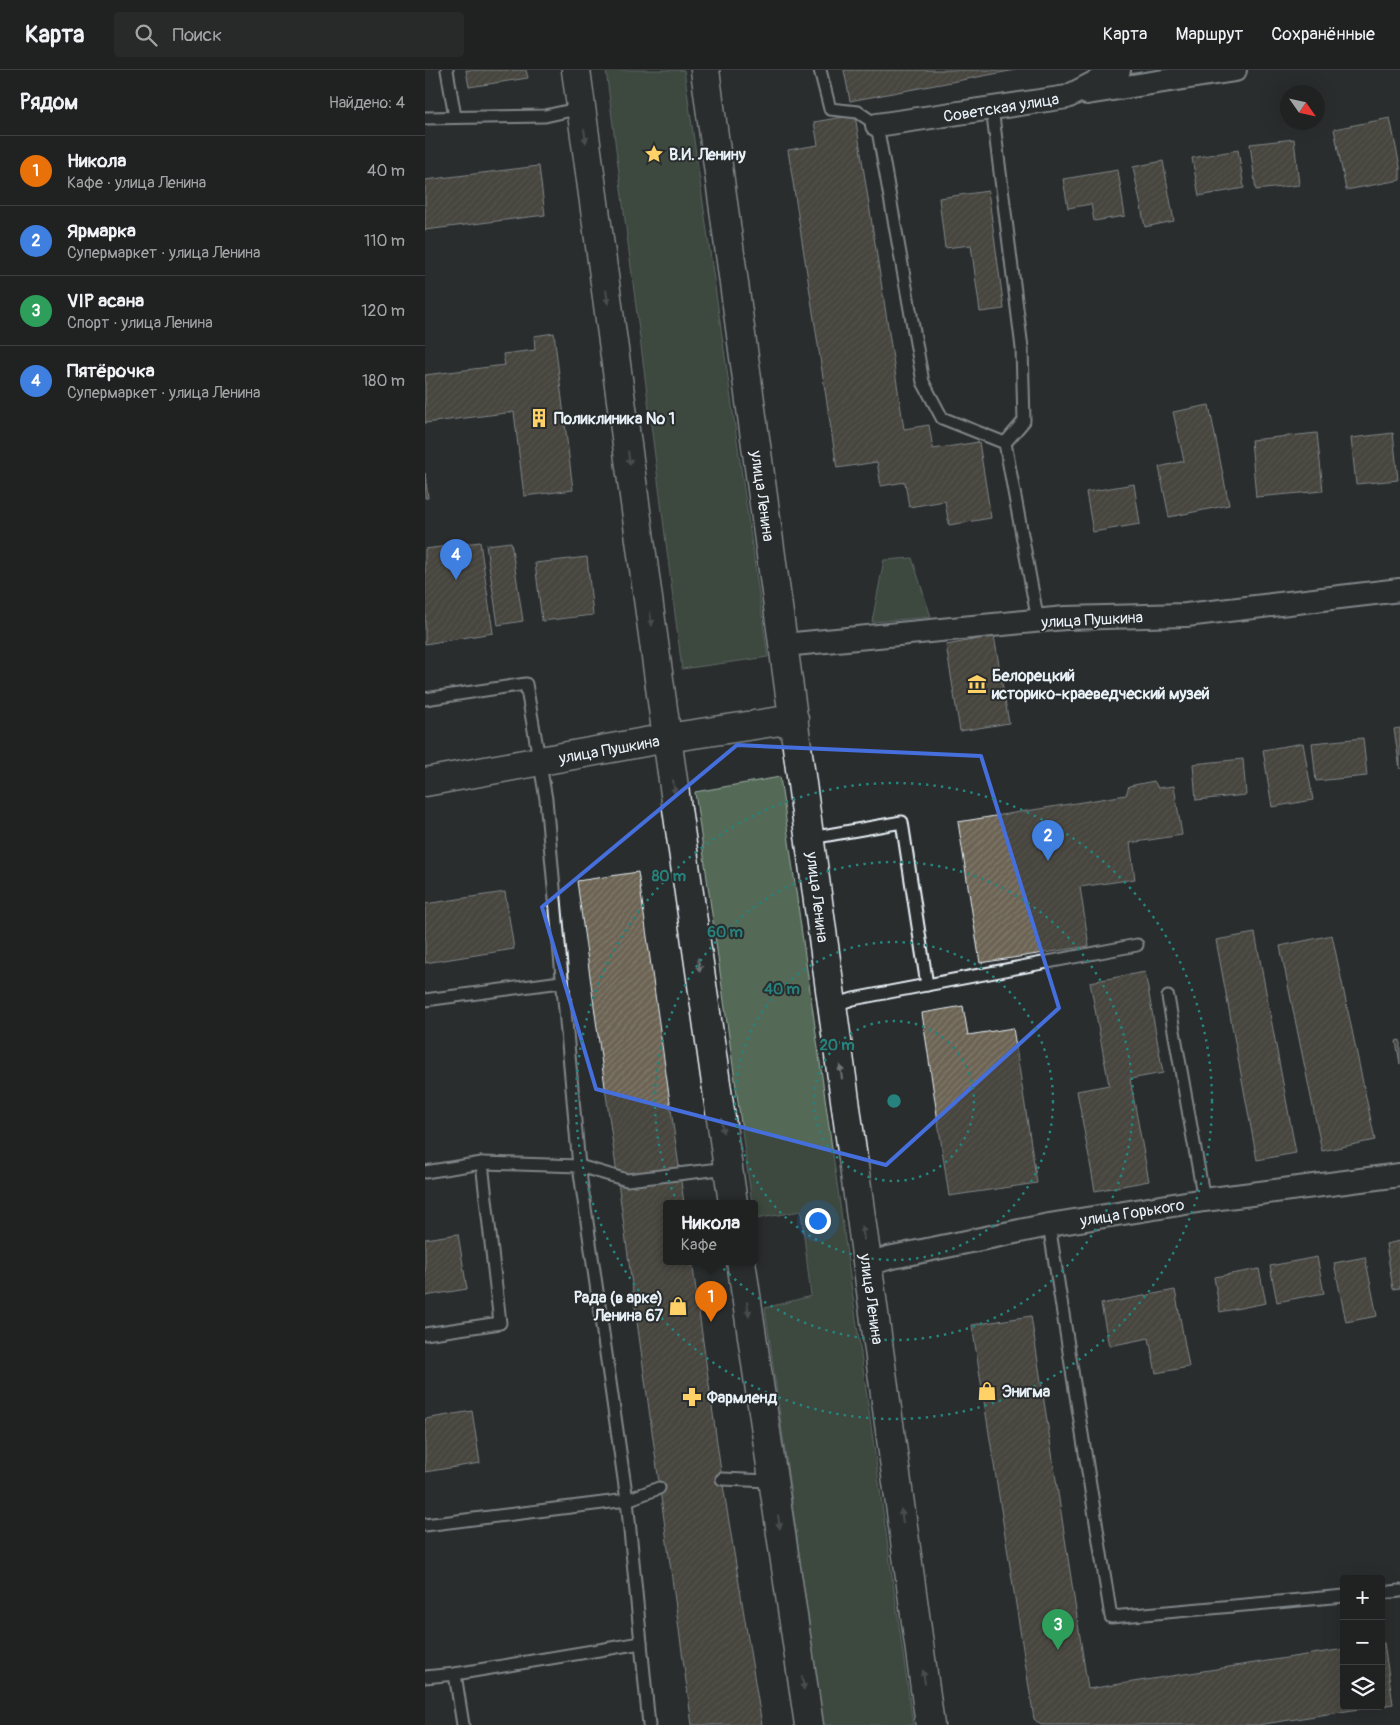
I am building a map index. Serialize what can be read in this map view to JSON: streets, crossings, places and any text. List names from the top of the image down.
{
  "streets": {
    "main road": ["улица Ленина", "улица Пушкина"],
    "street": ["Советская улица", "улица Горького"]
  },
  "crossings": [
    ["улица Ленина", "улица Пушкина"],
    ["улица Ленина", "улица Горького"]
  ],
  "places": {
    "place": ["В.И. Ленину"],
    "building": ["Поликлиника № 1"],
    "museum": ["Белорецкий историко-краеведческий музей"],
    "shop": ["Рада (в арке) Ленина 67", "Энигма"],
    "pharmacy": ["Фармленд"]
  },
  "north": "bottom right",
  "page": {
    "header": "Карта",
    "search": "Поиск",
    "nav": ["Карта", "Маршрут", "Сохранённые"],
    "heading": ["Рядом", "Найдено: 4"],
    "list": [
      {
        "mark": "1",
        "name": "Никола",
        "note": "Кафе · улица Ленина",
        "value": "40 m"
      },
      {
        "mark": "2",
        "name": "Ярмарка",
        "note": "Супермаркет · улица Ленина",
        "value": "110 m"
      },
      {
        "mark": "3",
        "name": "VIP асана",
        "note": "Спорт · улица Ленина",
        "value": "120 m"
      },
      {
        "mark": "4",
        "name": "Пятёрочка",
        "note": "Супермаркет · улица Ленина",
        "value": "180 m"
      }
    ],
    "pins": [
      "4",
      "2",
      "1",
      "3"
    ],
    "popup": ["Никола", "Кафе"],
    "map_buttons": ["+", "−"]
  },
  "rings": [
    "80 m",
    "60 m",
    "40 m",
    "20 m"
  ]
}
